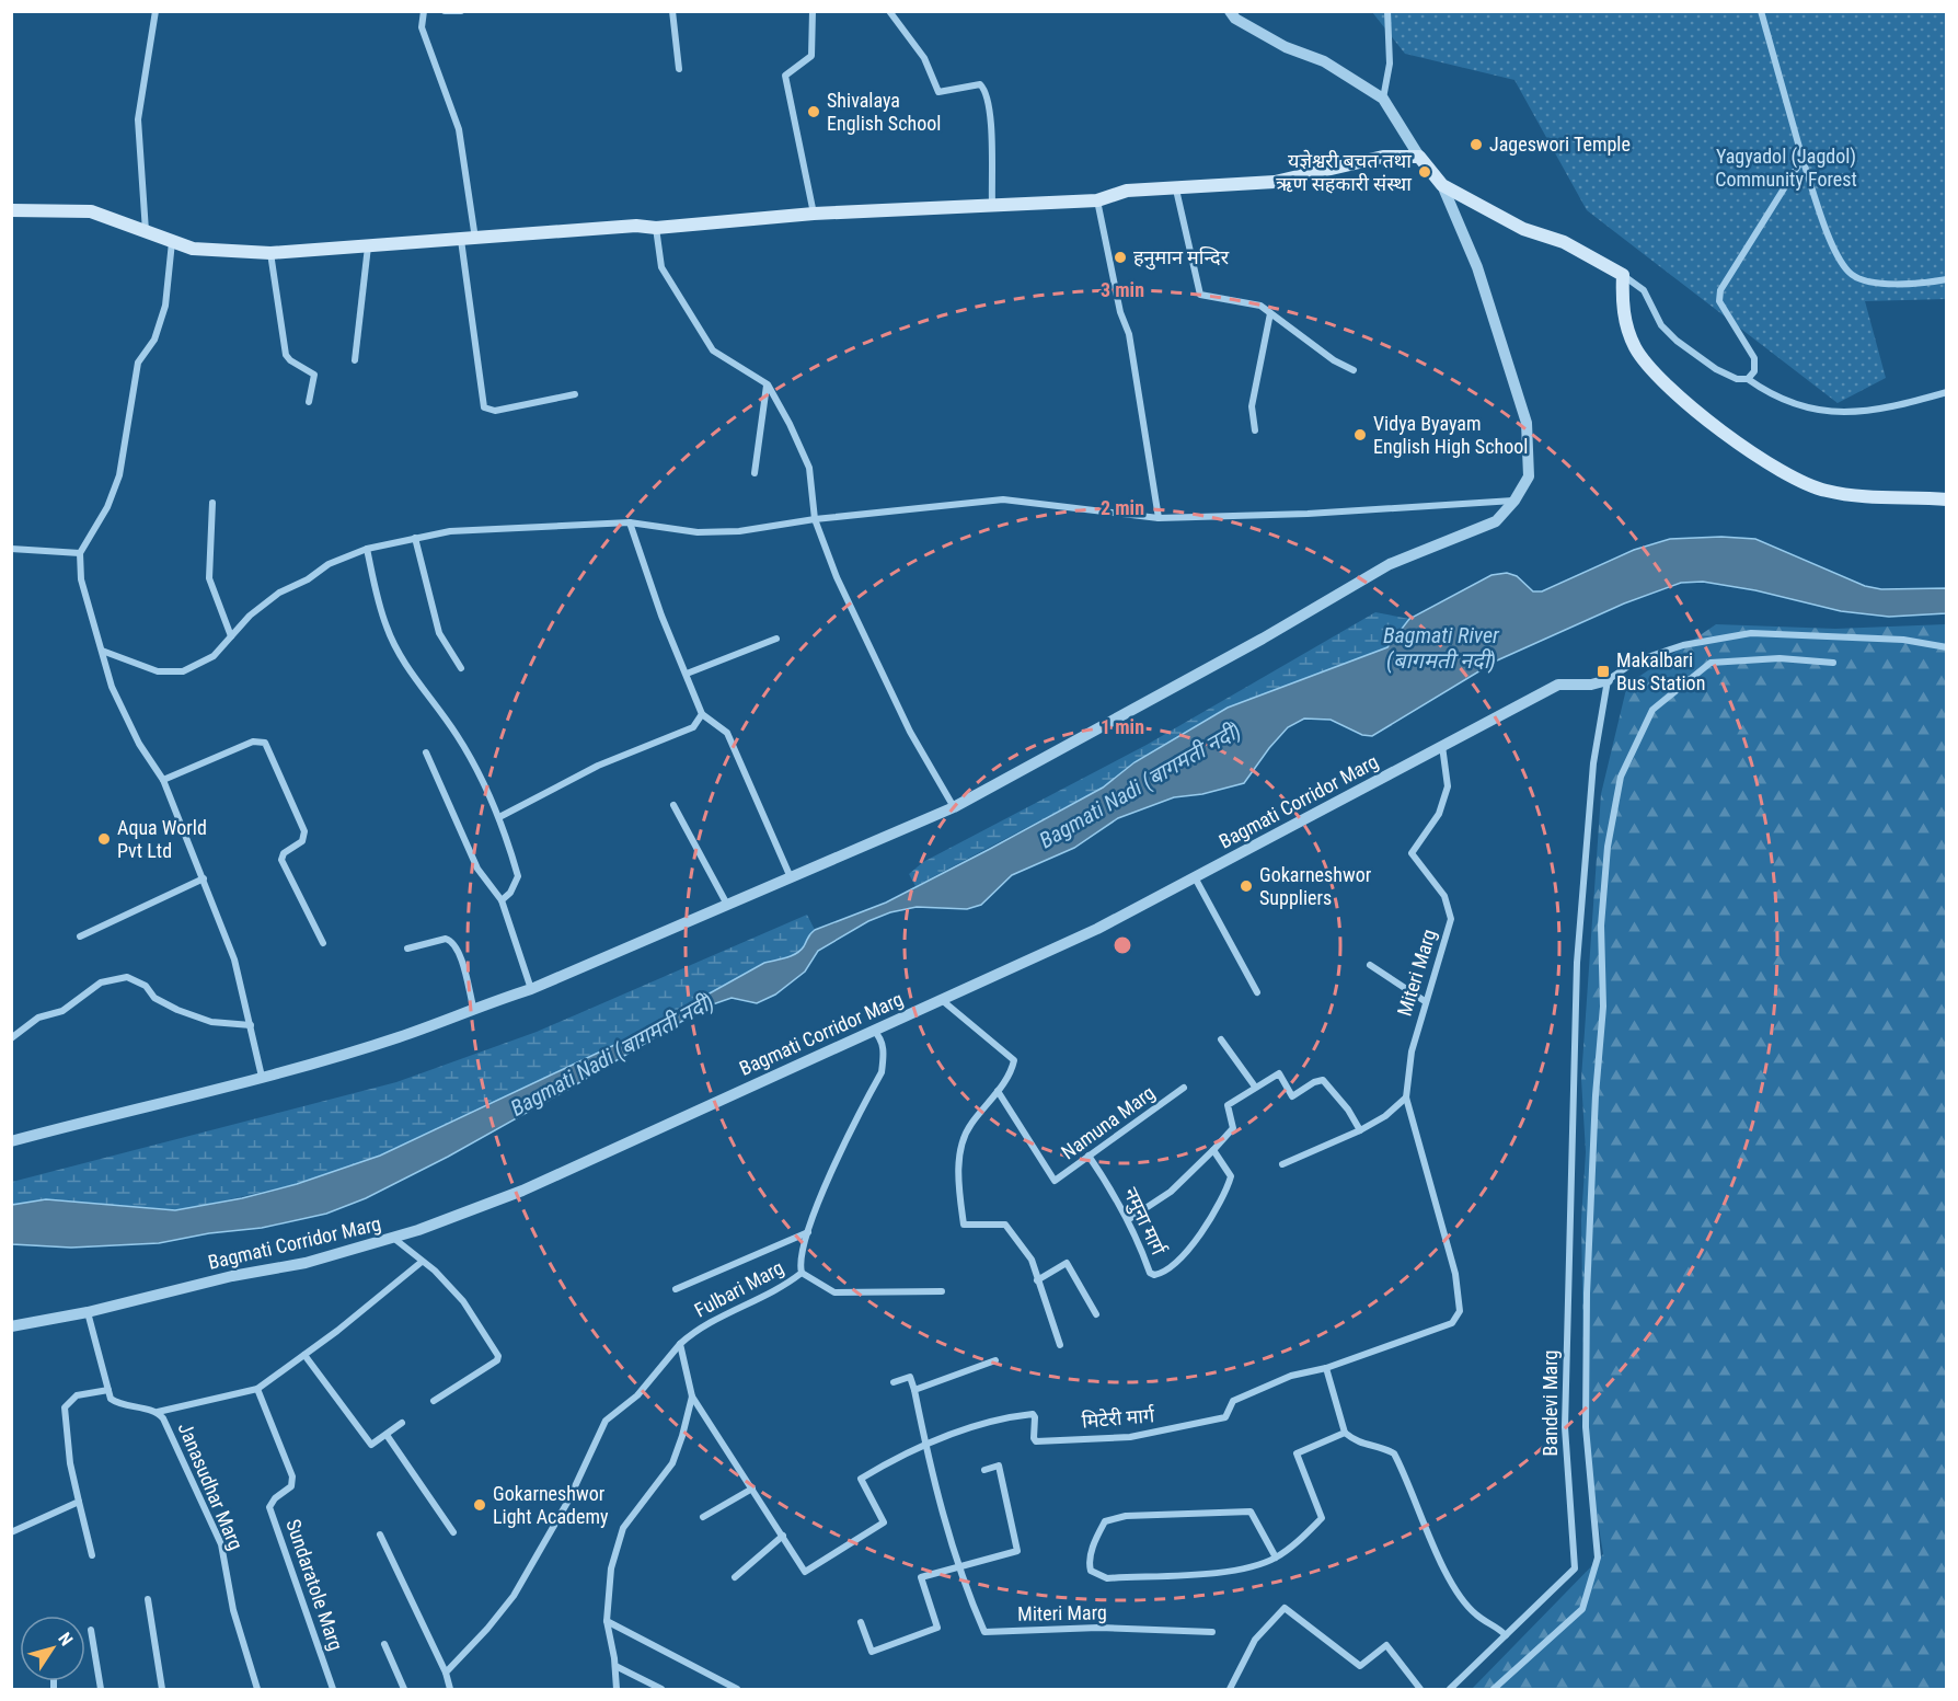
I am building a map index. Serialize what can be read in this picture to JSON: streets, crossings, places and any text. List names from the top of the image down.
{
  "streets": {
    "street": [
      "Bagmati Corridor Marg",
      "Miteri Marg",
      "Namuna Marg",
      "नमुना मार्ग",
      "Fulbari Marg",
      "Bandevi Marg",
      "मिटेरी मार्ग",
      "Janasudhar Marg",
      "Sundaratole Marg"
    ]
  },
  "crossings": [
    ["Bagmati Corridor Marg", "Miteri Marg"],
    ["Bagmati Corridor Marg", "Fulbari Marg"],
    ["Bagmati Corridor Marg", "Bandevi Marg"],
    ["Miteri Marg", "मिटेरी मार्ग"],
    ["Namuna Marg", "नमुना मार्ग"],
    ["Janasudhar Marg", "Sundaratole Marg"]
  ],
  "water": ["Bagmati River (बागमती नदी)", "Bagmati Nadi (बागमती नदी)"],
  "parks": ["Yagyadol (Jagdol) Community Forest"],
  "places": {
    "other": [
      "Shivalaya English School",
      "Jageswori Temple",
      "यज्ञेश्वरी बचत तथा ऋण सहकारी संस्था",
      "हनुमान मन्दिर",
      "Vidya Byayam English High School",
      "Aqua World Pvt Ltd",
      "Gokarneshwor Suppliers",
      "Gokarneshwor Light Academy"
    ],
    "transit": ["Makalbari Bus Station"]
  },
  "north": "top right",
  "rings": ["3 min", "2 min", "1 min"]
}
